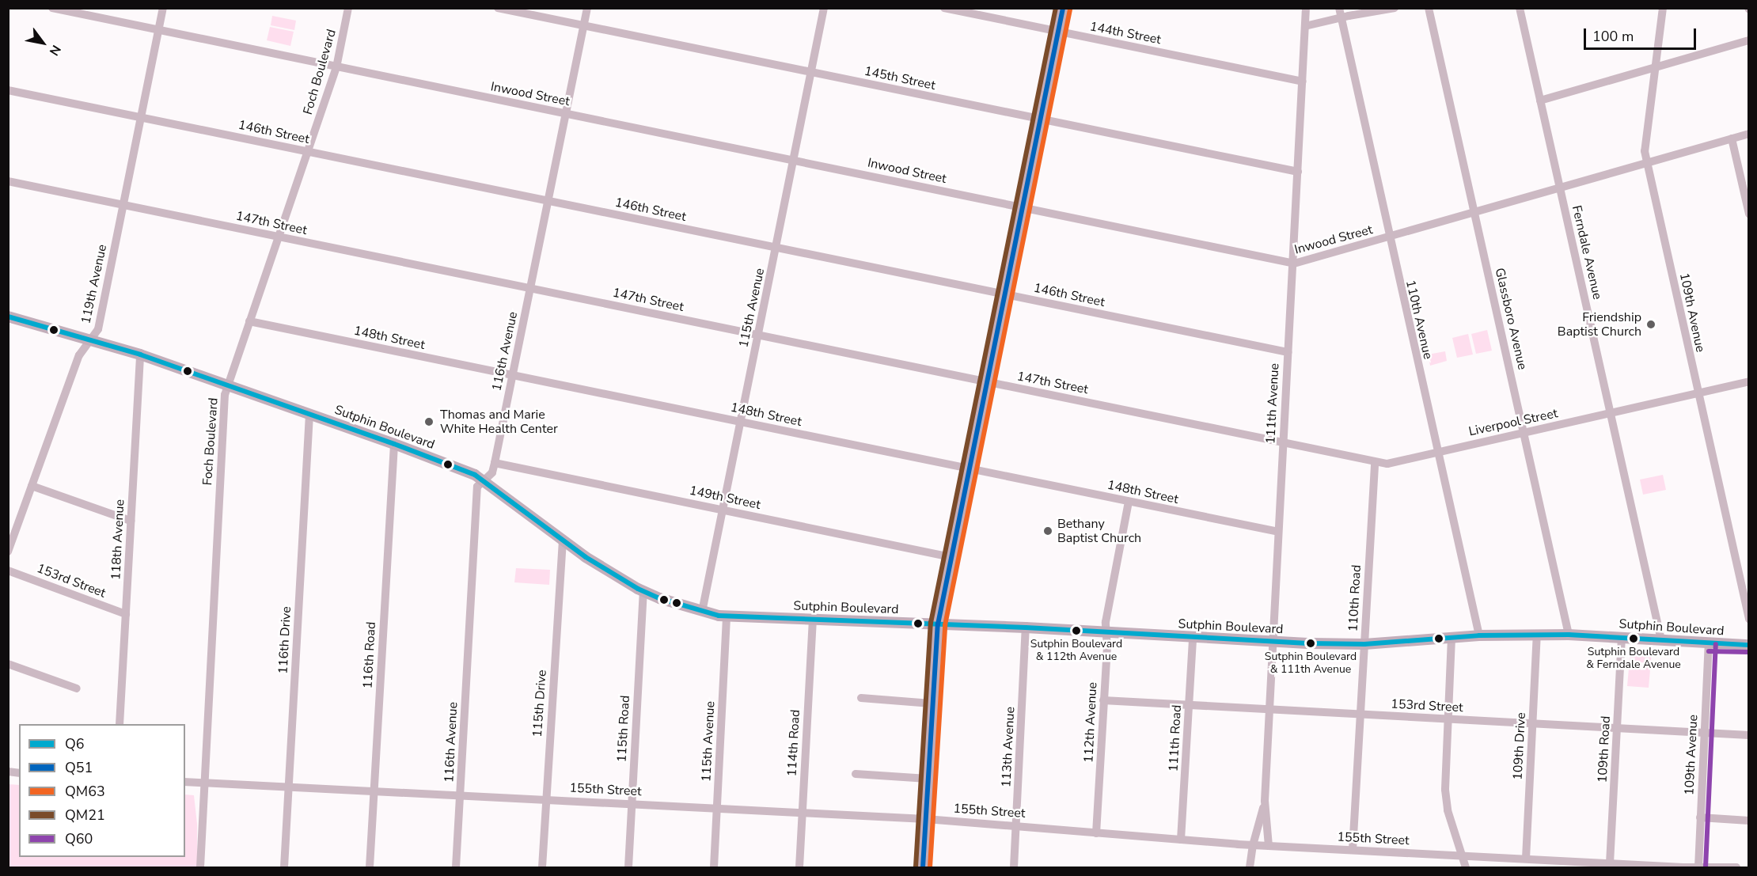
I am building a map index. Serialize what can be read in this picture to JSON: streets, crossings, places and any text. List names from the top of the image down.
{
  "streets": {
    "main road": ["Sutphin Boulevard"],
    "street": [
      "144th Street",
      "Foch Boulevard",
      "145th Street",
      "Inwood Street",
      "146th Street",
      "147th Street",
      "Ferndale Avenue",
      "119th Avenue",
      "115th Avenue",
      "109th Avenue",
      "Glassboro Avenue",
      "110th Avenue",
      "148th Street",
      "116th Avenue",
      "111th Avenue",
      "Liverpool Street",
      "149th Street",
      "118th Avenue",
      "153rd Street",
      "110th Road",
      "116th Drive",
      "116th Road",
      "115th Drive",
      "112th Avenue",
      "115th Road",
      "111th Road",
      "114th Road",
      "109th Drive",
      "113th Avenue",
      "109th Road",
      "155th Street"
    ]
  },
  "crossings": [
    ["144th Street", "111th Avenue"],
    ["Foch Boulevard", "Inwood Street"],
    ["Foch Boulevard", "146th Street"],
    ["Foch Boulevard", "147th Street"],
    ["Foch Boulevard", "148th Street"],
    ["Foch Boulevard", "Sutphin Boulevard"],
    ["Foch Boulevard", "155th Street"],
    ["145th Street", "115th Avenue"],
    ["145th Street", "116th Avenue"],
    ["145th Street", "111th Avenue"],
    ["Inwood Street", "Ferndale Avenue"],
    ["Inwood Street", "119th Avenue"],
    ["Inwood Street", "115th Avenue"],
    ["Inwood Street", "109th Avenue"],
    ["Inwood Street", "Glassboro Avenue"],
    ["Inwood Street", "110th Avenue"],
    ["Inwood Street", "116th Avenue"],
    ["Inwood Street", "111th Avenue"],
    ["146th Street", "119th Avenue"],
    ["146th Street", "115th Avenue"],
    ["146th Street", "116th Avenue"],
    ["146th Street", "111th Avenue"],
    ["147th Street", "119th Avenue"],
    ["147th Street", "115th Avenue"],
    ["147th Street", "116th Avenue"],
    ["147th Street", "111th Avenue"],
    ["147th Street", "Liverpool Street"],
    ["Ferndale Avenue", "Liverpool Street"],
    ["Ferndale Avenue", "Sutphin Boulevard"],
    ["119th Avenue", "Sutphin Boulevard"],
    ["115th Avenue", "148th Street"],
    ["115th Avenue", "Sutphin Boulevard"],
    ["115th Avenue", "149th Street"],
    ["115th Avenue", "155th Street"],
    ["109th Avenue", "Liverpool Street"],
    ["109th Avenue", "Sutphin Boulevard"],
    ["109th Avenue", "153rd Street"],
    ["109th Avenue", "155th Street"],
    ["Glassboro Avenue", "Liverpool Street"],
    ["Glassboro Avenue", "Sutphin Boulevard"],
    ["110th Avenue", "Liverpool Street"],
    ["110th Avenue", "Sutphin Boulevard"],
    ["148th Street", "116th Avenue"],
    ["148th Street", "111th Avenue"],
    ["148th Street", "112th Avenue"],
    ["116th Avenue", "Sutphin Boulevard"],
    ["116th Avenue", "149th Street"],
    ["116th Avenue", "155th Street"],
    ["111th Avenue", "Liverpool Street"],
    ["111th Avenue", "Sutphin Boulevard"],
    ["111th Avenue", "153rd Street"],
    ["111th Avenue", "155th Street"],
    ["Liverpool Street", "110th Road"],
    ["Sutphin Boulevard", "118th Avenue"],
    ["Sutphin Boulevard", "110th Road"],
    ["Sutphin Boulevard", "116th Drive"],
    ["Sutphin Boulevard", "116th Road"],
    ["Sutphin Boulevard", "115th Drive"],
    ["Sutphin Boulevard", "112th Avenue"],
    ["Sutphin Boulevard", "115th Road"],
    ["Sutphin Boulevard", "111th Road"],
    ["Sutphin Boulevard", "114th Road"],
    ["Sutphin Boulevard", "109th Drive"],
    ["Sutphin Boulevard", "113th Avenue"],
    ["Sutphin Boulevard", "109th Road"],
    ["118th Avenue", "153rd Street"],
    ["153rd Street", "110th Road"],
    ["153rd Street", "112th Avenue"],
    ["153rd Street", "111th Road"],
    ["153rd Street", "109th Drive"],
    ["153rd Street", "109th Road"],
    ["110th Road", "155th Street"],
    ["116th Drive", "155th Street"],
    ["116th Road", "155th Street"],
    ["115th Drive", "155th Street"],
    ["112th Avenue", "155th Street"],
    ["115th Road", "155th Street"],
    ["111th Road", "155th Street"],
    ["114th Road", "155th Street"],
    ["109th Drive", "155th Street"],
    ["113th Avenue", "155th Street"],
    ["109th Road", "155th Street"]
  ],
  "places": [
    "Friendship Baptist Church",
    "Thomas and Marie White Health Center",
    "Bethany Baptist Church",
    "Sutphin Boulevard & 112th Avenue",
    "Sutphin Boulevard & Ferndale Avenue",
    "Sutphin Boulevard & 111th Avenue"
  ],
  "lines": [
    "transit line Q51",
    "transit line QM21",
    "transit line QM63",
    "transit line Q6",
    "transit line Q60"
  ],
  "legend": [
    "Q6",
    "Q51",
    "QM63",
    "QM21",
    "Q60"
  ],
  "scale_bar": "100 m",
  "north": "bottom right"
}
